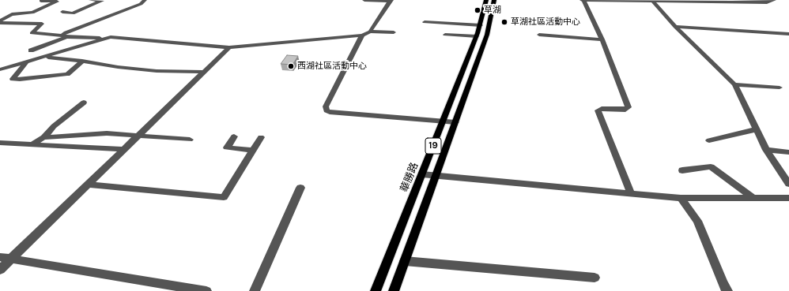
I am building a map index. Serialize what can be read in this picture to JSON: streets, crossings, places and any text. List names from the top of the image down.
{
  "streets": {
    "main road": ["19", "華勝路"]
  },
  "places": ["草湖", "草湖社區活動中心", "西湖社區活動中心"]
}
